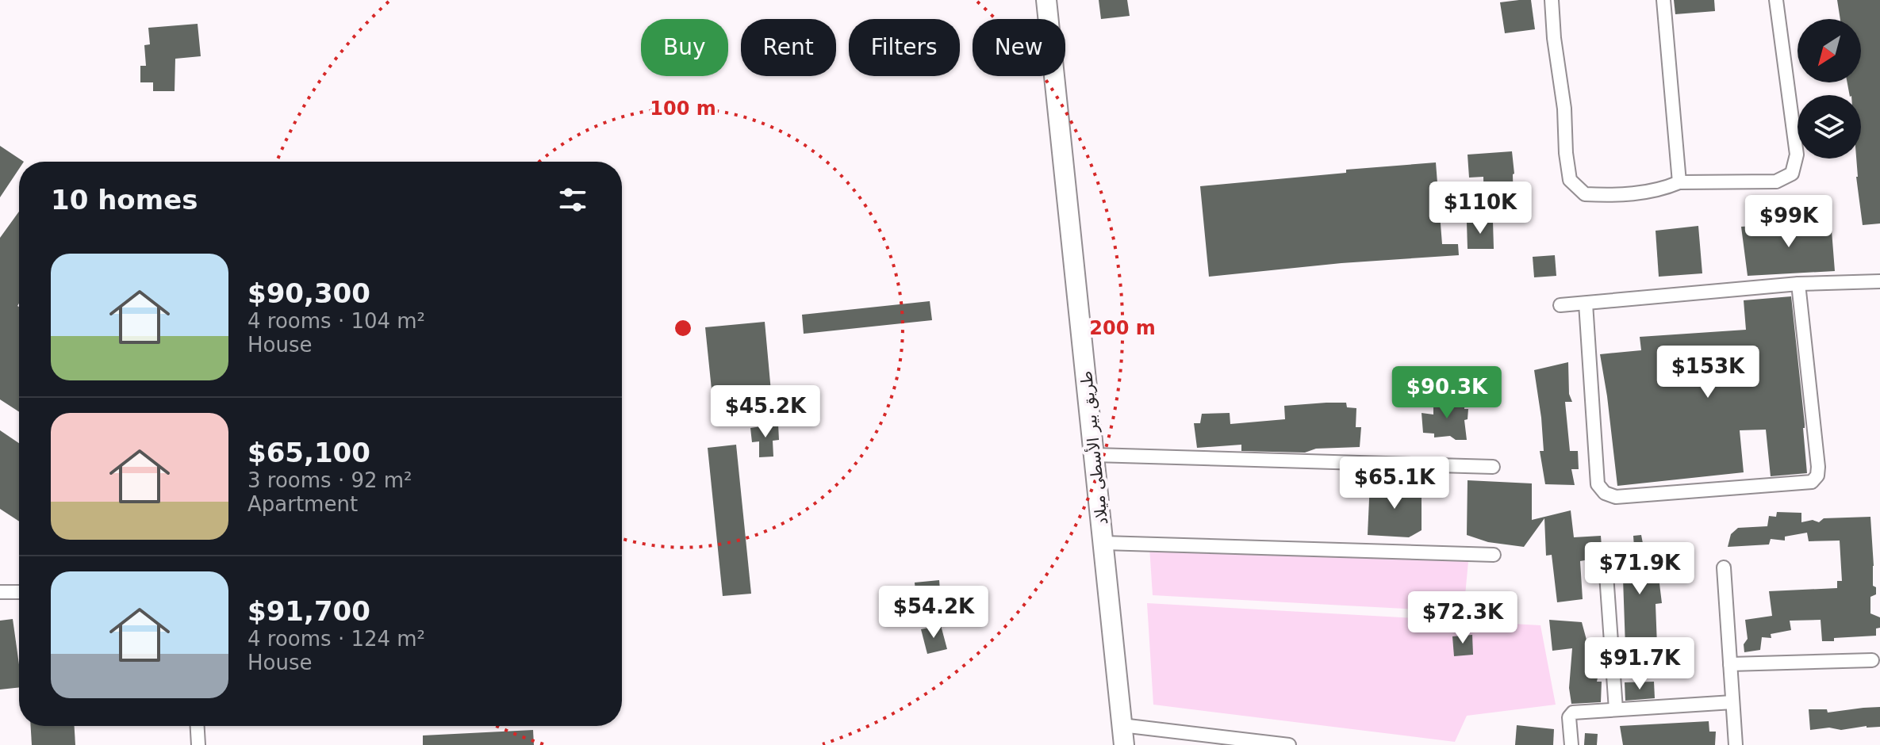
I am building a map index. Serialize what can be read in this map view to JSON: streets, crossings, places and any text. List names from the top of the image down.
{
  "streets": {
    "main road": ["طريق بير الأسطى ميلاد"]
  },
  "north": "bottom left",
  "page": {
    "chip": [
      "Buy",
      "Rent",
      "Filters",
      "New"
    ],
    "heading": "10 homes",
    "price": [
      "$110K",
      "$99K",
      "$153K",
      "$90.3K",
      "$45.2K",
      "$65.1K",
      "$71.9K",
      "$54.2K",
      "$72.3K",
      "$91.7K"
    ],
    "list": [
      {
        "name": "$90,300",
        "note": "4 rooms · 104 m² · House"
      },
      {
        "name": "$65,100",
        "note": "3 rooms · 92 m² · Apartment"
      },
      {
        "name": "$91,700",
        "note": "4 rooms · 124 m² · House"
      }
    ]
  },
  "rings": ["100 m", "200 m"]
}
